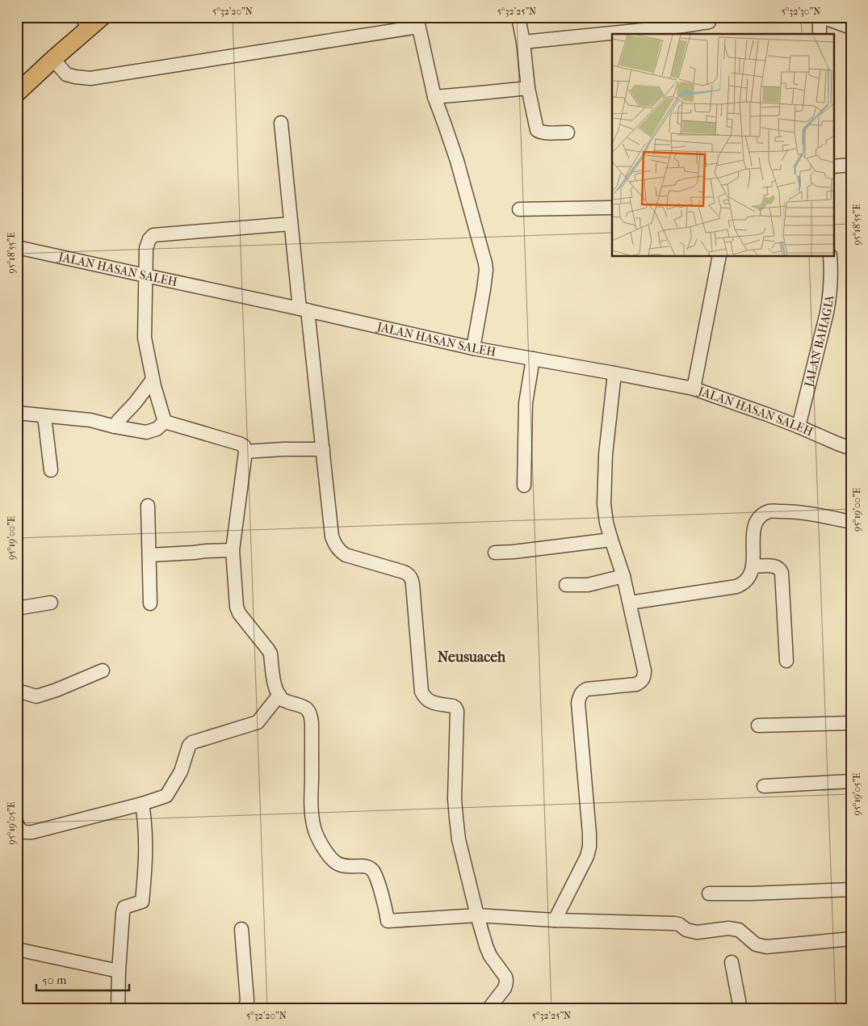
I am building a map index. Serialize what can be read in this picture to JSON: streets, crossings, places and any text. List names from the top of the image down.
{
  "streets": {
    "street": ["JALAN HASAN SALEH", "JALAN BAHAGIA"]
  },
  "crossings": [
    ["JALAN HASAN SALEH", "JALAN BAHAGIA"]
  ],
  "districts": ["Neusuaceh"],
  "scale_bar": "50 m",
  "coordinates": [
    "5°32'20\"N",
    "5°32'25\"N",
    "5°32'30\"N",
    "95°18'55\"E",
    "95°19'00\"E",
    "95°19'05\"E"
  ]
}
